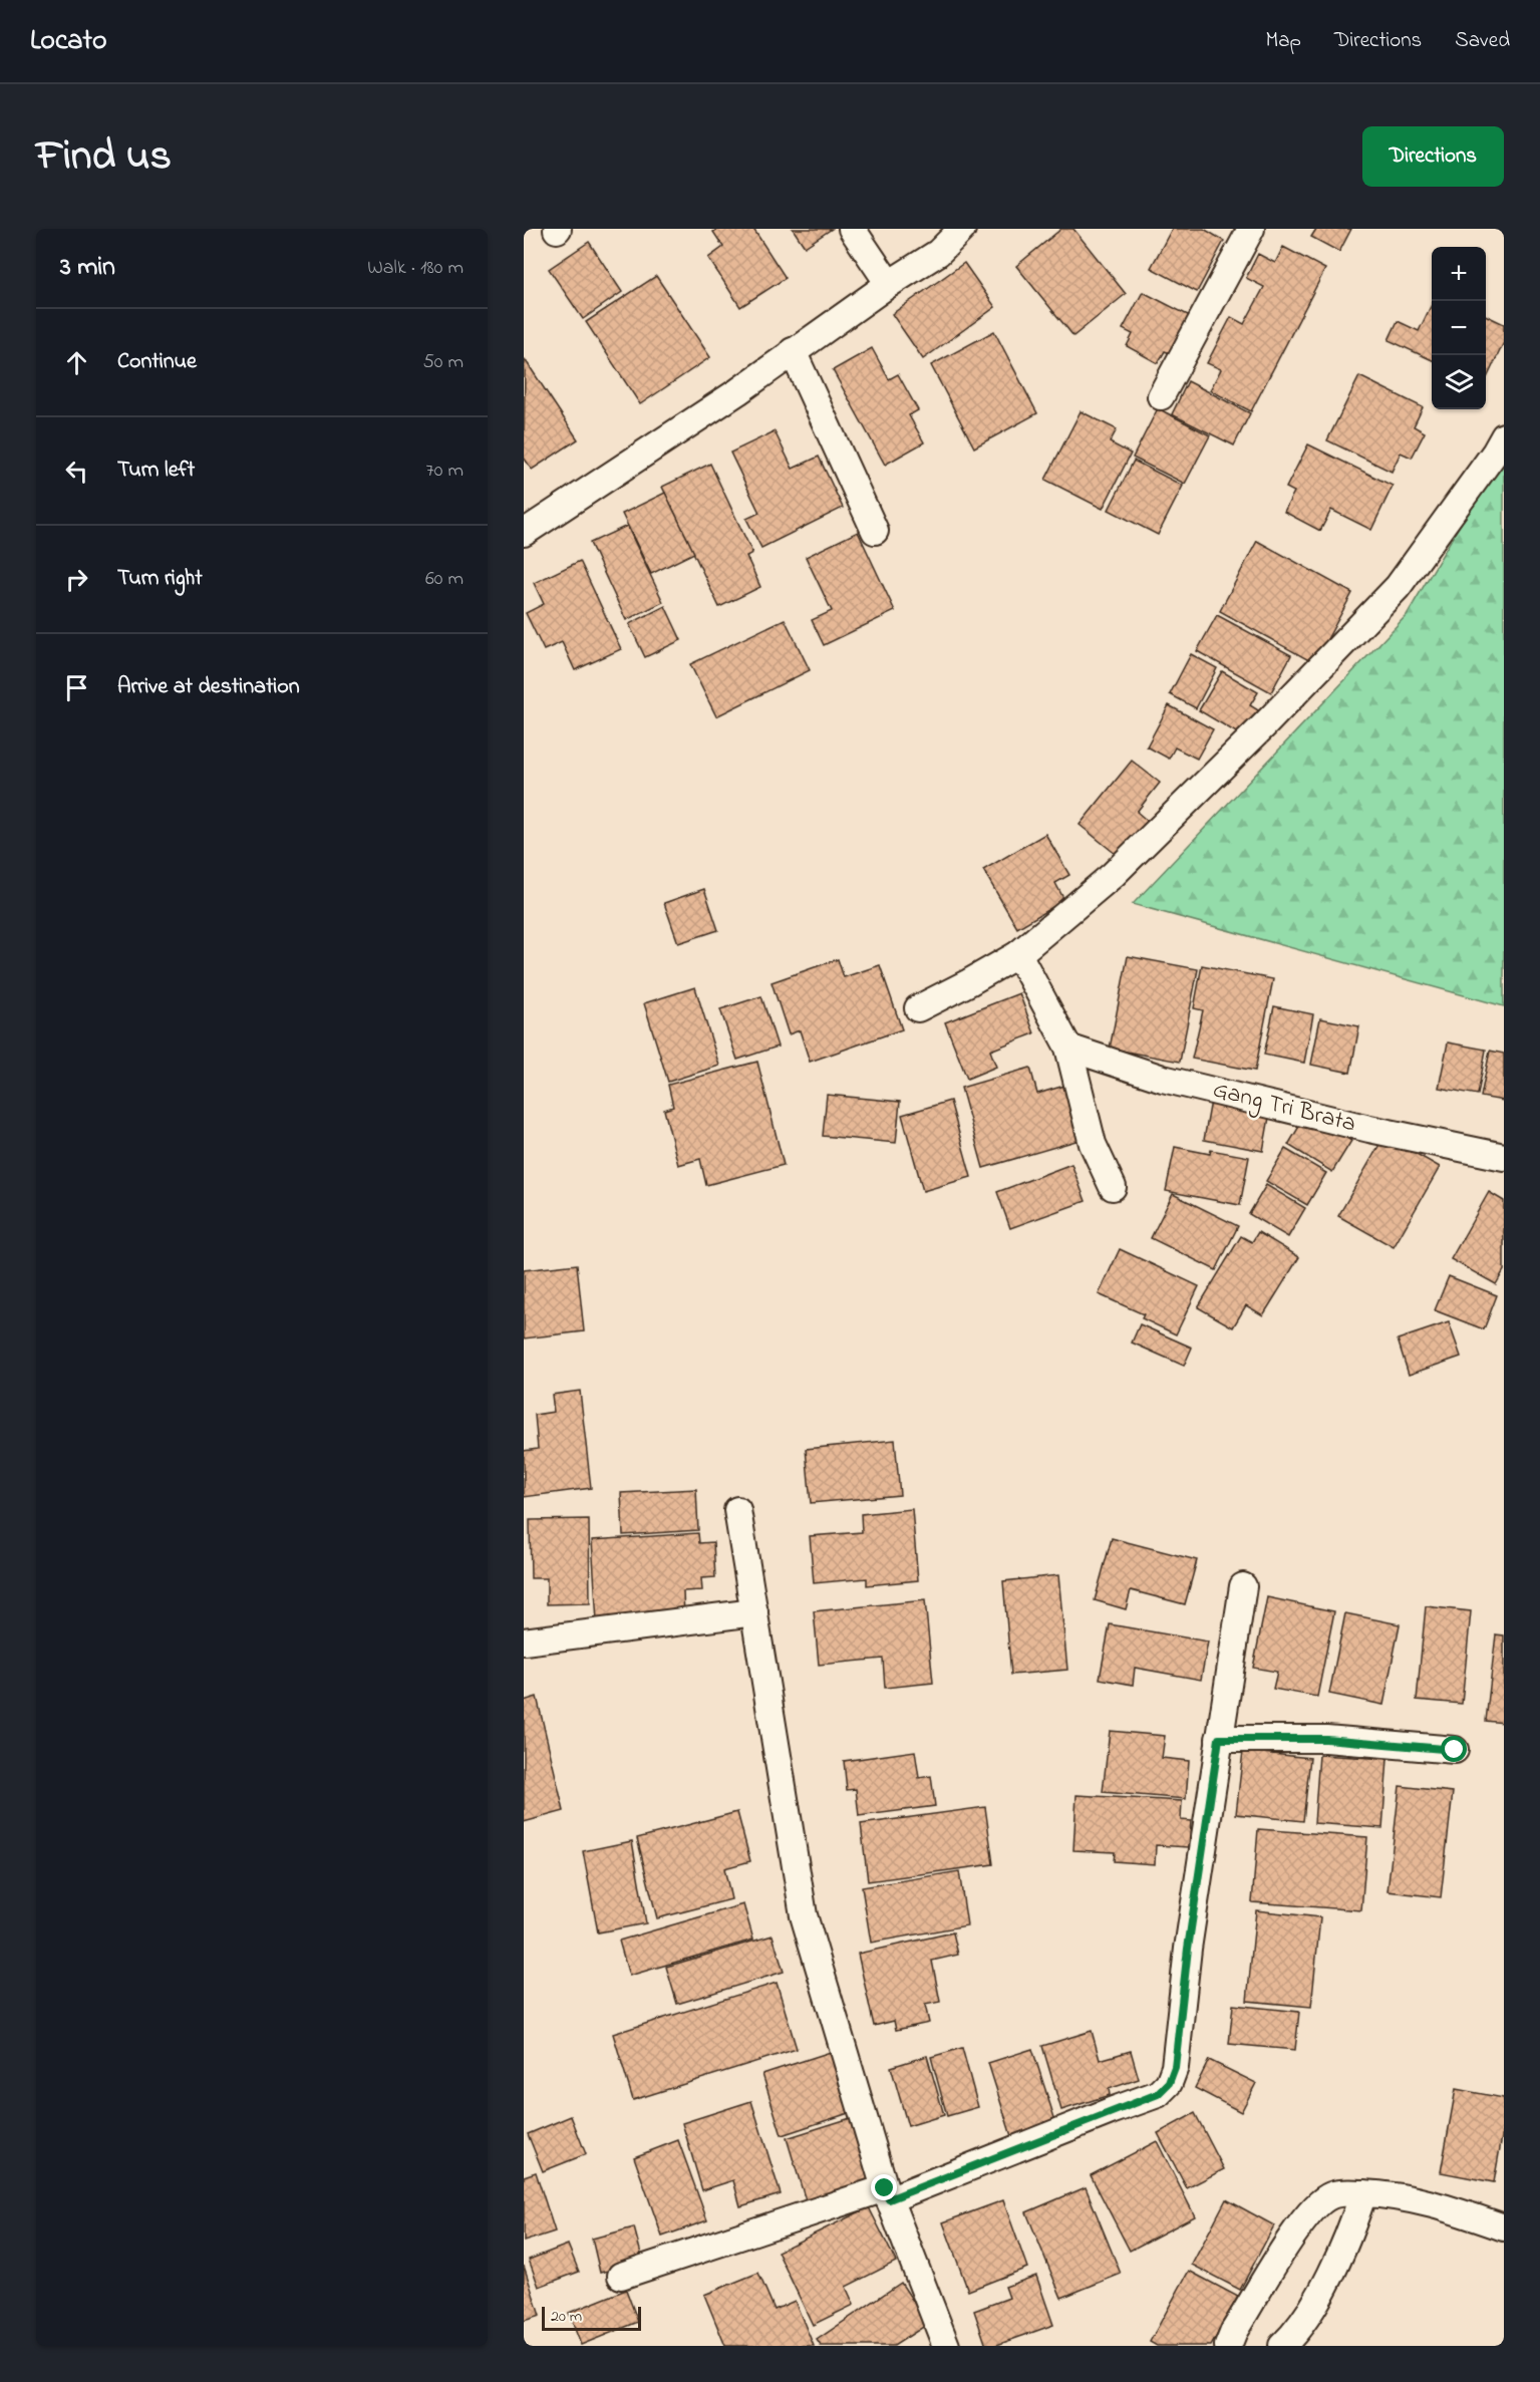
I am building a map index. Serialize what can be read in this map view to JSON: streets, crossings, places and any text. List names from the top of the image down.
{
  "streets": {
    "street": ["Gang Tri Brata"]
  },
  "scale_bar": "20 m",
  "page": {
    "header": "Locato",
    "nav": ["Map", "Directions", "Saved"],
    "title": "Find us",
    "buttons": "Directions",
    "heading": ["3 min", "Walk · 180 m"],
    "map_buttons": ["+", "−"],
    "list": [
      ["Continue", "50 m"],
      ["Turn left", "70 m"],
      ["Turn right", "60 m"],
      "Arrive at destination"
    ],
    "scale": "20 m"
  }
}
